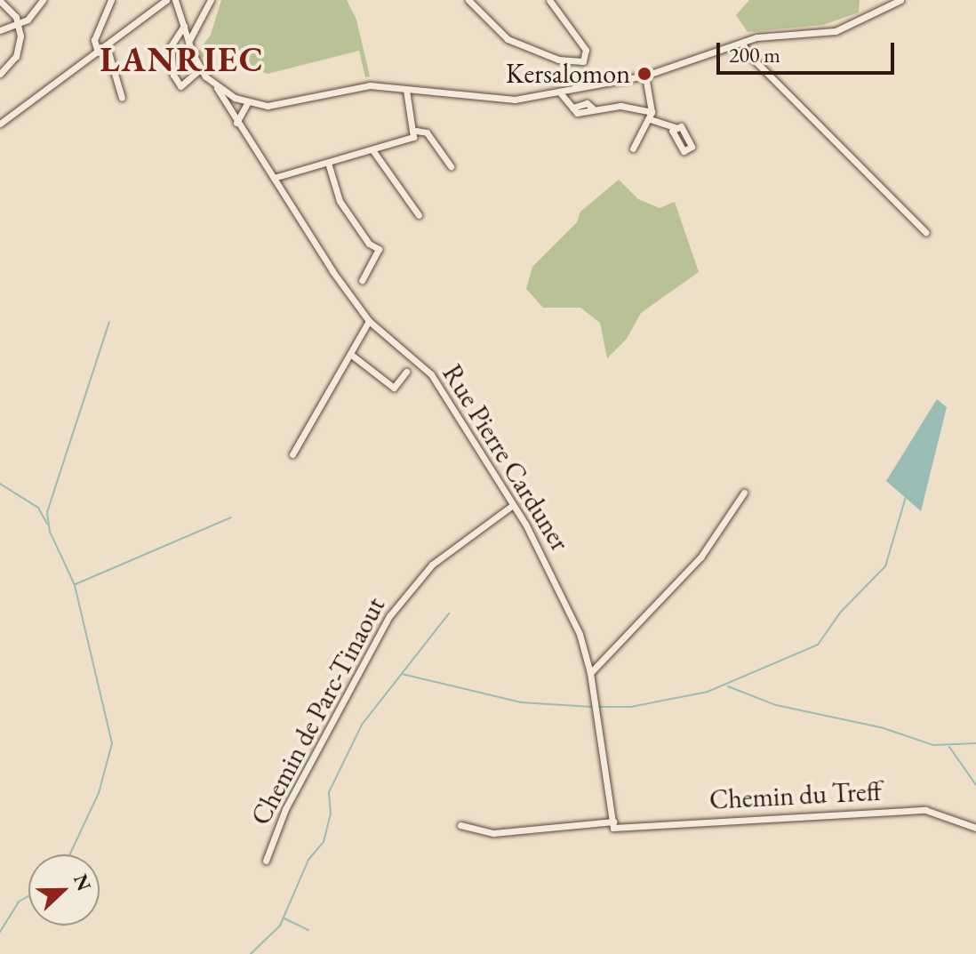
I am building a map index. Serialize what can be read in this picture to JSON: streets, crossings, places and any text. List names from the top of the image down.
{
  "streets": {
    "street": ["Rue Pierre Carduner", "Chemin de Parc-Tinaout", "Chemin du Treff"]
  },
  "crossings": [
    ["Rue Pierre Carduner", "Chemin de Parc-Tinaout"],
    ["Rue Pierre Carduner", "Chemin du Treff"]
  ],
  "districts": ["LANRIEC"],
  "places": ["Kersalomon"],
  "scale_bar": "200 m",
  "north": "right"
}
